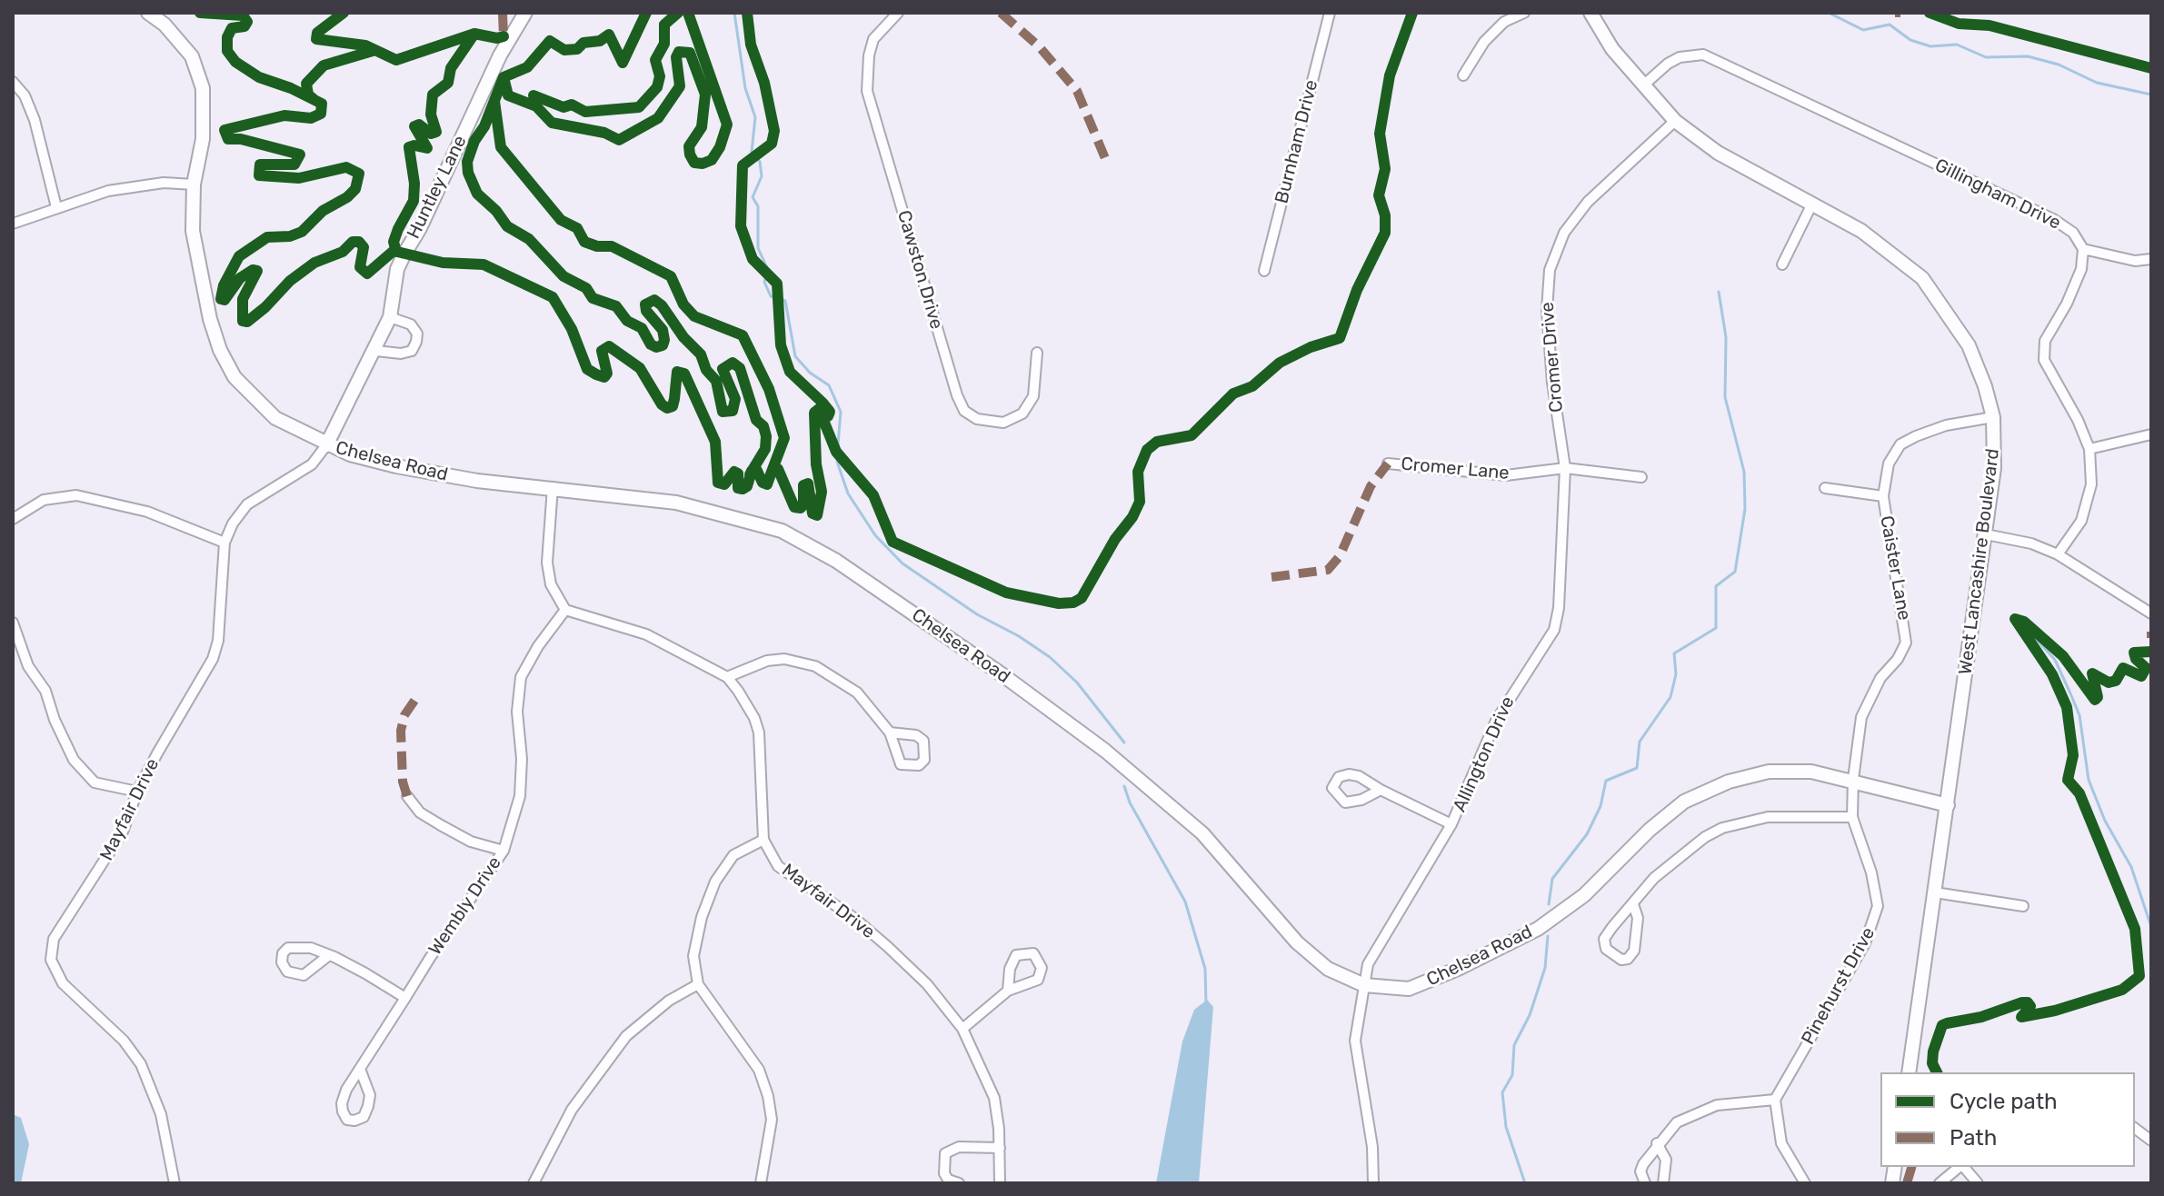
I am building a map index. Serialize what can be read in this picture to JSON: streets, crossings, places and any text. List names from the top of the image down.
{
  "streets": {
    "street": [
      "Burnham Drive",
      "Huntley Lane",
      "Gillingham Drive",
      "Cawston Drive",
      "Cromer Drive",
      "Chelsea Road",
      "Cromer Lane",
      "West Lancashire Boulevard",
      "Caister Lane",
      "Allington Drive",
      "Mayfair Drive",
      "Wembly Drive",
      "Pinehurst Drive"
    ]
  },
  "crossings": [
    ["Huntley Lane", "Chelsea Road"],
    ["Huntley Lane", "Mayfair Drive"],
    ["Gillingham Drive", "West Lancashire Boulevard"],
    ["Cromer Drive", "Cromer Lane"],
    ["Cromer Drive", "West Lancashire Boulevard"],
    ["Cromer Drive", "Allington Drive"],
    ["Chelsea Road", "West Lancashire Boulevard"],
    ["Chelsea Road", "Caister Lane"],
    ["Chelsea Road", "Allington Drive"],
    ["Chelsea Road", "Mayfair Drive"],
    ["Chelsea Road", "Pinehurst Drive"],
    ["Cromer Lane", "Allington Drive"],
    ["West Lancashire Boulevard", "Caister Lane"],
    ["Caister Lane", "Pinehurst Drive"]
  ],
  "legend": ["Cycle path", "Path"]
}
